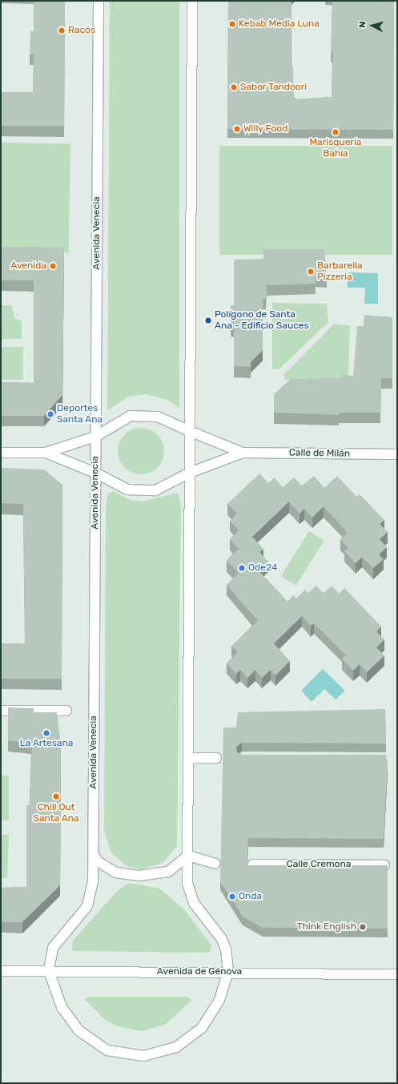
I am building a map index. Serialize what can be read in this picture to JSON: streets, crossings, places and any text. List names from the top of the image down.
{
  "streets": {
    "street": [
      "Avenida Venecia",
      "Calle de Milán",
      "Calle Cremona",
      "Avenida de Génova"
    ]
  },
  "crossings": [
    ["Avenida Venecia", "Calle de Milán"],
    ["Avenida Venecia", "Avenida de Génova"]
  ],
  "places": [
    "Kebab Media Luna",
    "Racós",
    "Sabor Tandoorí",
    "Willy Food",
    "Marisquería Bahía",
    "Avenida",
    "Barbarella Pizzeria",
    "Polígono de Santa Ana - Edificio Sauces",
    "Deportes Santa Ana",
    "Ode24",
    "La Artesana",
    "Chill Out Santa Ana",
    "Onda",
    "Think English"
  ],
  "north": "left"
}
